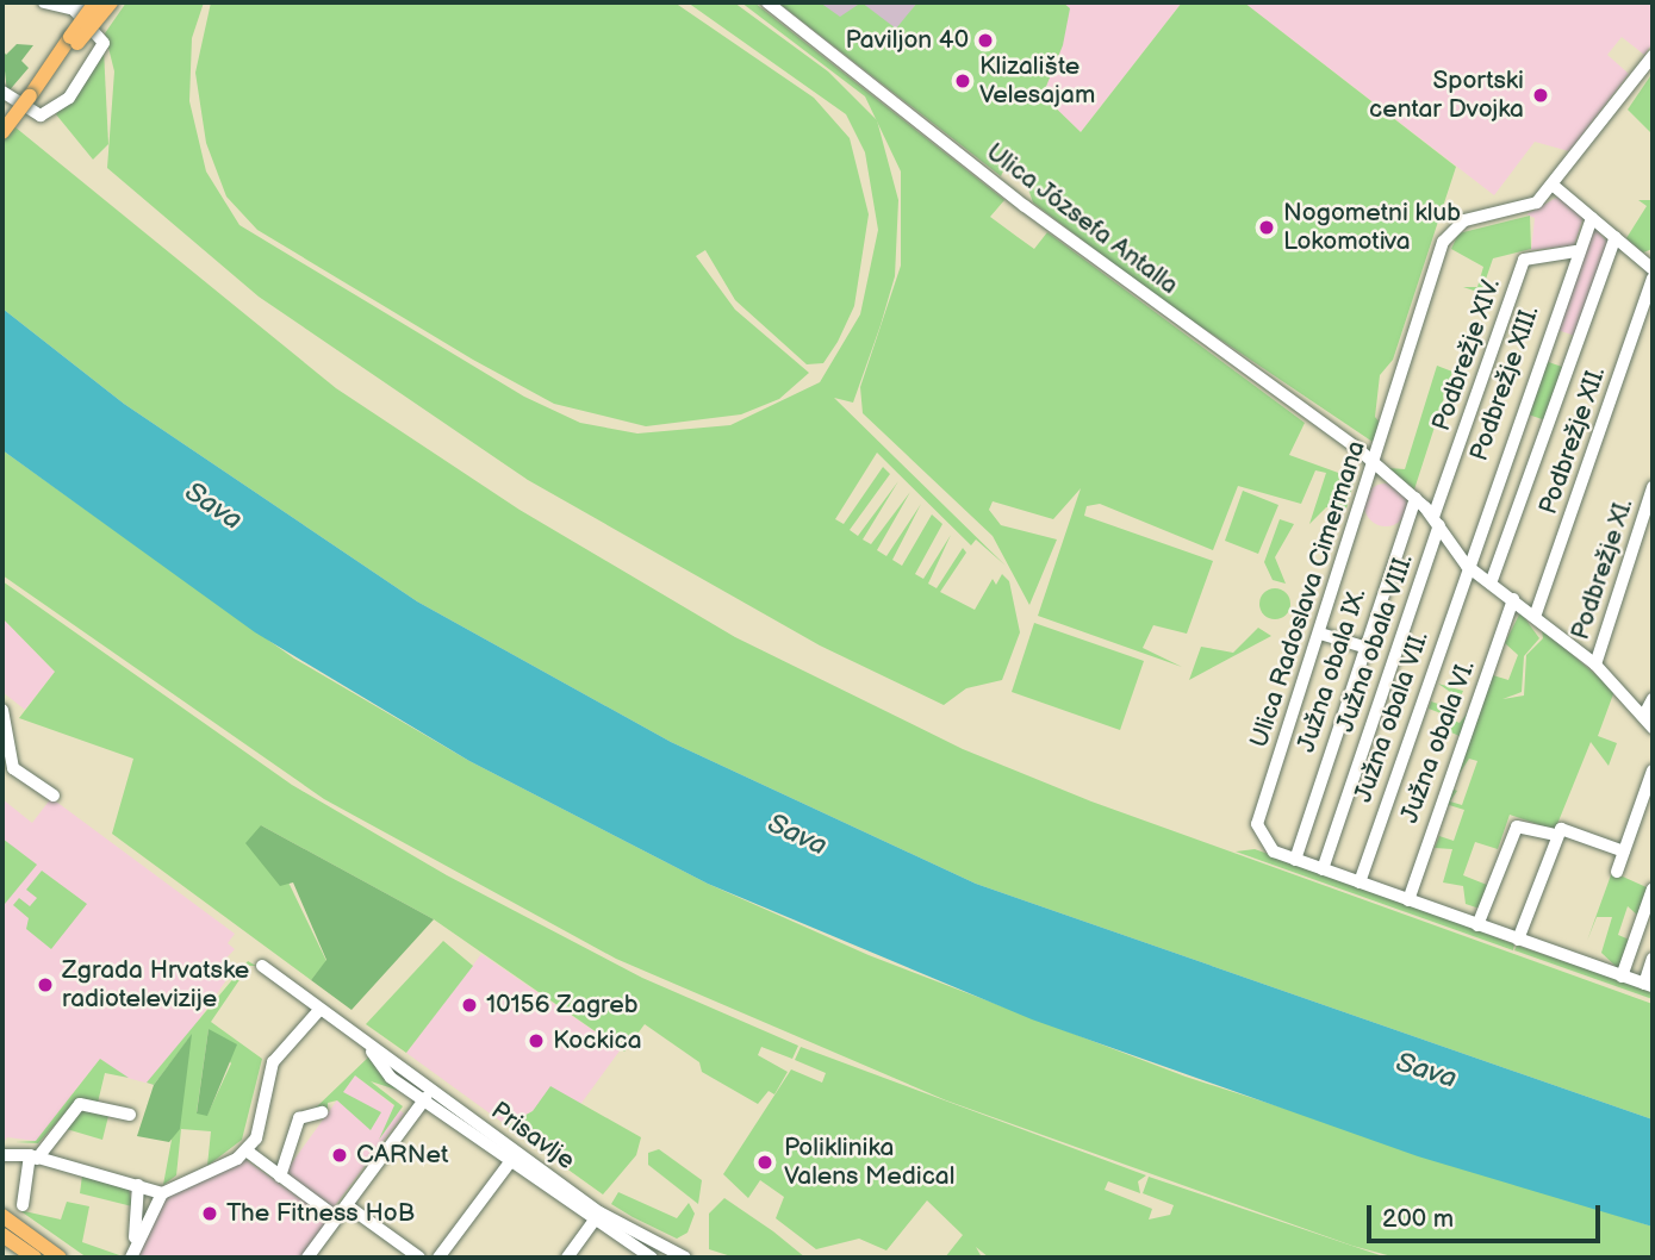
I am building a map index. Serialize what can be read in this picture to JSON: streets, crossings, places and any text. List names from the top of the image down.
{
  "streets": {
    "street": [
      "Ulica Józsefa Antalla",
      "Podbrežje XIV.",
      "Podbrežje XIII.",
      "Podbrežje XII.",
      "Podbrežje XI.",
      "Ulica Radoslava Cimermana",
      "Južna obala VIII.",
      "Južna obala IX.",
      "Južna obala VII.",
      "Južna obala VI.",
      "Prisavlje"
    ]
  },
  "crossings": [
    ["Ulica Józsefa Antalla", "Podbrežje XIV."],
    ["Ulica Józsefa Antalla", "Podbrežje XIII."],
    ["Ulica Józsefa Antalla", "Podbrežje XII."],
    ["Ulica Józsefa Antalla", "Podbrežje XI."],
    ["Ulica Józsefa Antalla", "Ulica Radoslava Cimermana"],
    ["Ulica Józsefa Antalla", "Južna obala VIII."],
    ["Ulica Józsefa Antalla", "Južna obala IX."],
    ["Ulica Józsefa Antalla", "Južna obala VII."],
    ["Ulica Józsefa Antalla", "Južna obala VI."],
    ["Podbrežje XIV.", "Podbrežje XIII."],
    ["Podbrežje XIV.", "Južna obala VIII."],
    ["Podbrežje XIII.", "Južna obala VII."],
    ["Ulica Radoslava Cimermana", "Južna obala VIII."],
    ["Ulica Radoslava Cimermana", "Južna obala IX."],
    ["Ulica Radoslava Cimermana", "Južna obala VII."],
    ["Ulica Radoslava Cimermana", "Južna obala VI."]
  ],
  "water": ["Sava"],
  "places": [
    "Paviljon 40",
    "Klizalište Velesajam",
    "Sportski centar Dvojka",
    "Nogometni klub Lokomotiva",
    "Zgrada Hrvatske radiotelevizije",
    "10156 Zagreb",
    "Kockica",
    "CARNet",
    "Poliklinika Valens Medical",
    "The Fitness HoB"
  ],
  "scale_bar": "200 m"
}
